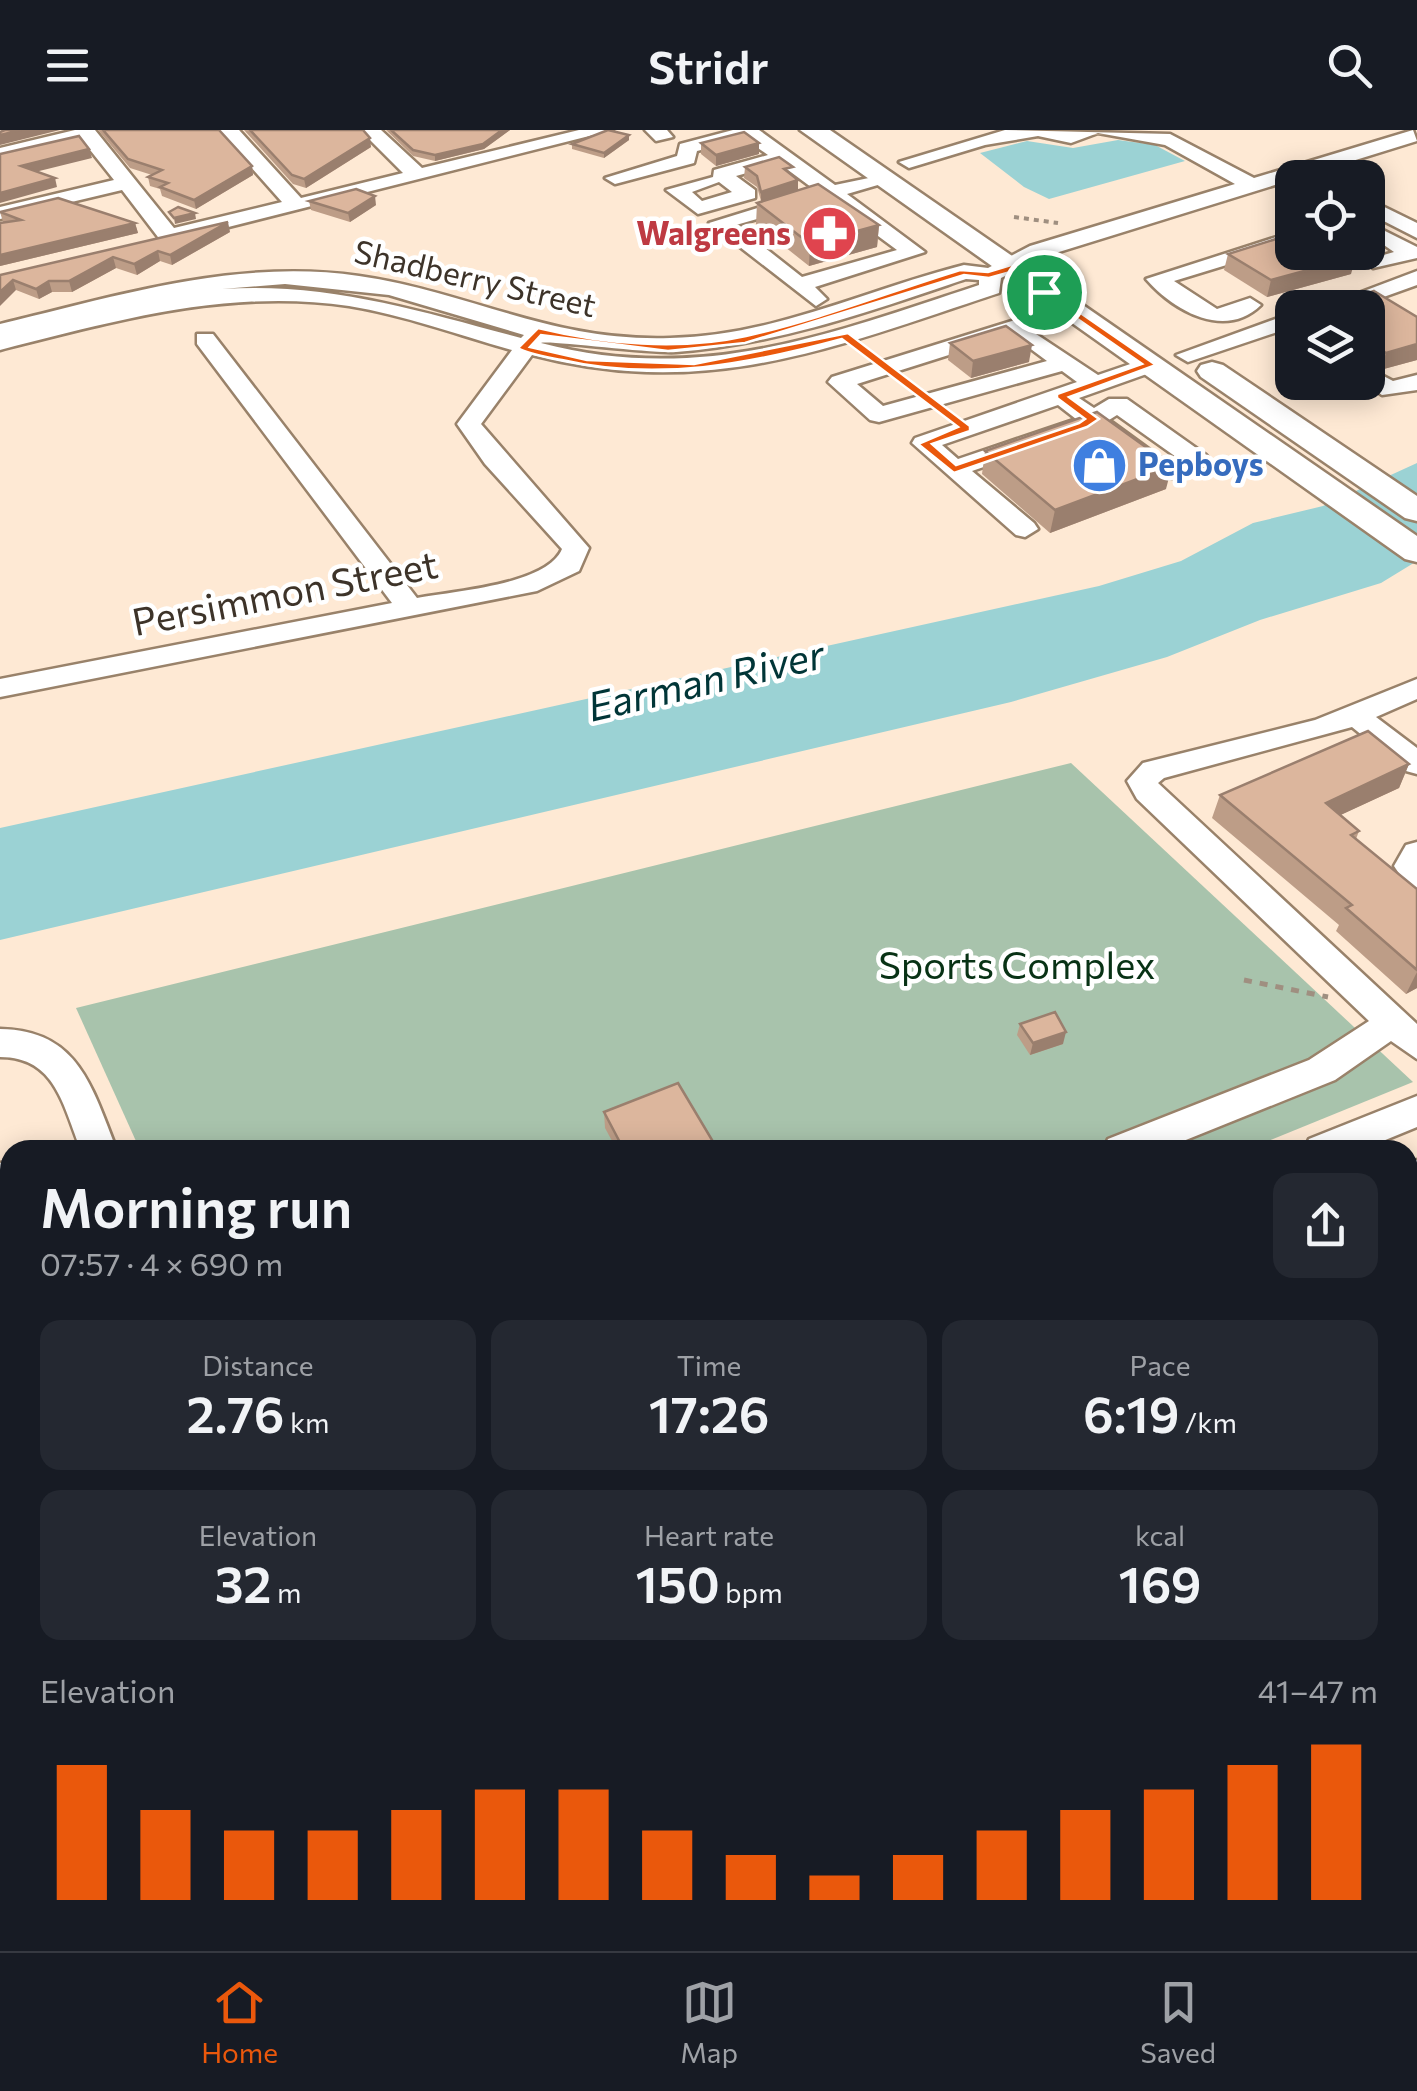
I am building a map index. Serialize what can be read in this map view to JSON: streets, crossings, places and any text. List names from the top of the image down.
{
  "streets": {
    "street": ["Shadberry Street", "Persimmon Street"]
  },
  "crossings": [
    ["Shadberry Street", "Persimmon Street"]
  ],
  "water": ["Earman River"],
  "parks": ["Sports Complex"],
  "places": {
    "pharmacy": ["Walgreens"],
    "shop": ["Pepboys"]
  },
  "page": {
    "header": "Stridr",
    "heading": ["Morning run", "07:57 · 4 × 690 m"],
    "stats": [
      ["Distance", "2.76 km"],
      ["Time", "17:26"],
      ["Pace", "6:19 /km"],
      ["Elevation", "32 m"],
      ["Heart rate", "150 bpm"],
      ["kcal", "169"]
    ],
    "chart": ["Elevation", "41–47 m"],
    "tabs": ["Home", "Map", "Saved"]
  }
}
